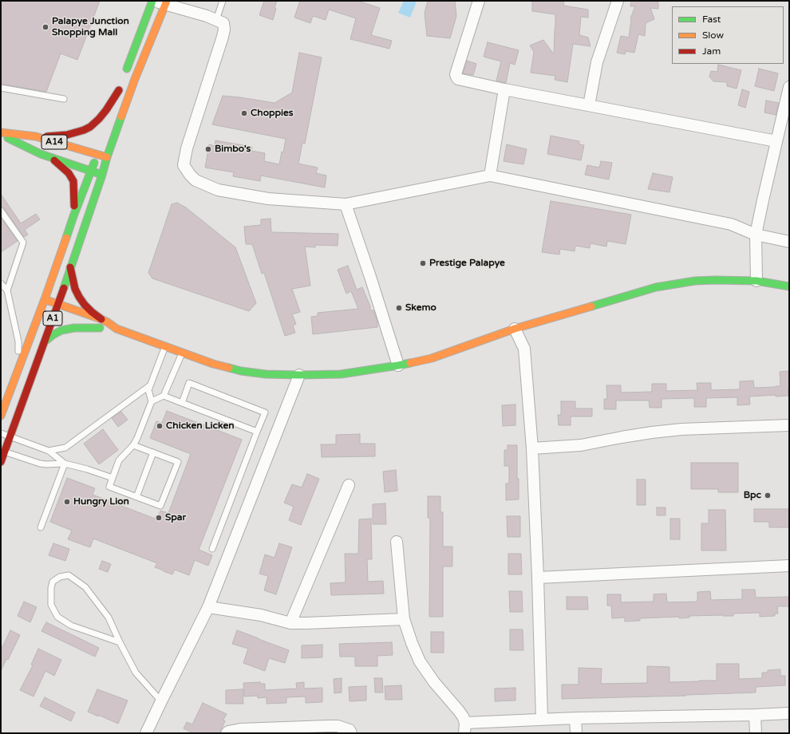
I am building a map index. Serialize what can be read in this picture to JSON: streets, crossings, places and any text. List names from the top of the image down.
{
  "streets": {
    "main road": ["A14", "A1"]
  },
  "crossings": [
    ["A14", "A1"]
  ],
  "places": [
    "Palapye Junction Shopping Mall",
    "Choppies",
    "Bimbo's",
    "Prestige Palapye",
    "Skemo",
    "Chicken Licken",
    "Bpc",
    "Hungry Lion",
    "Spar"
  ],
  "legend": ["Fast", "Slow", "Jam"]
}
